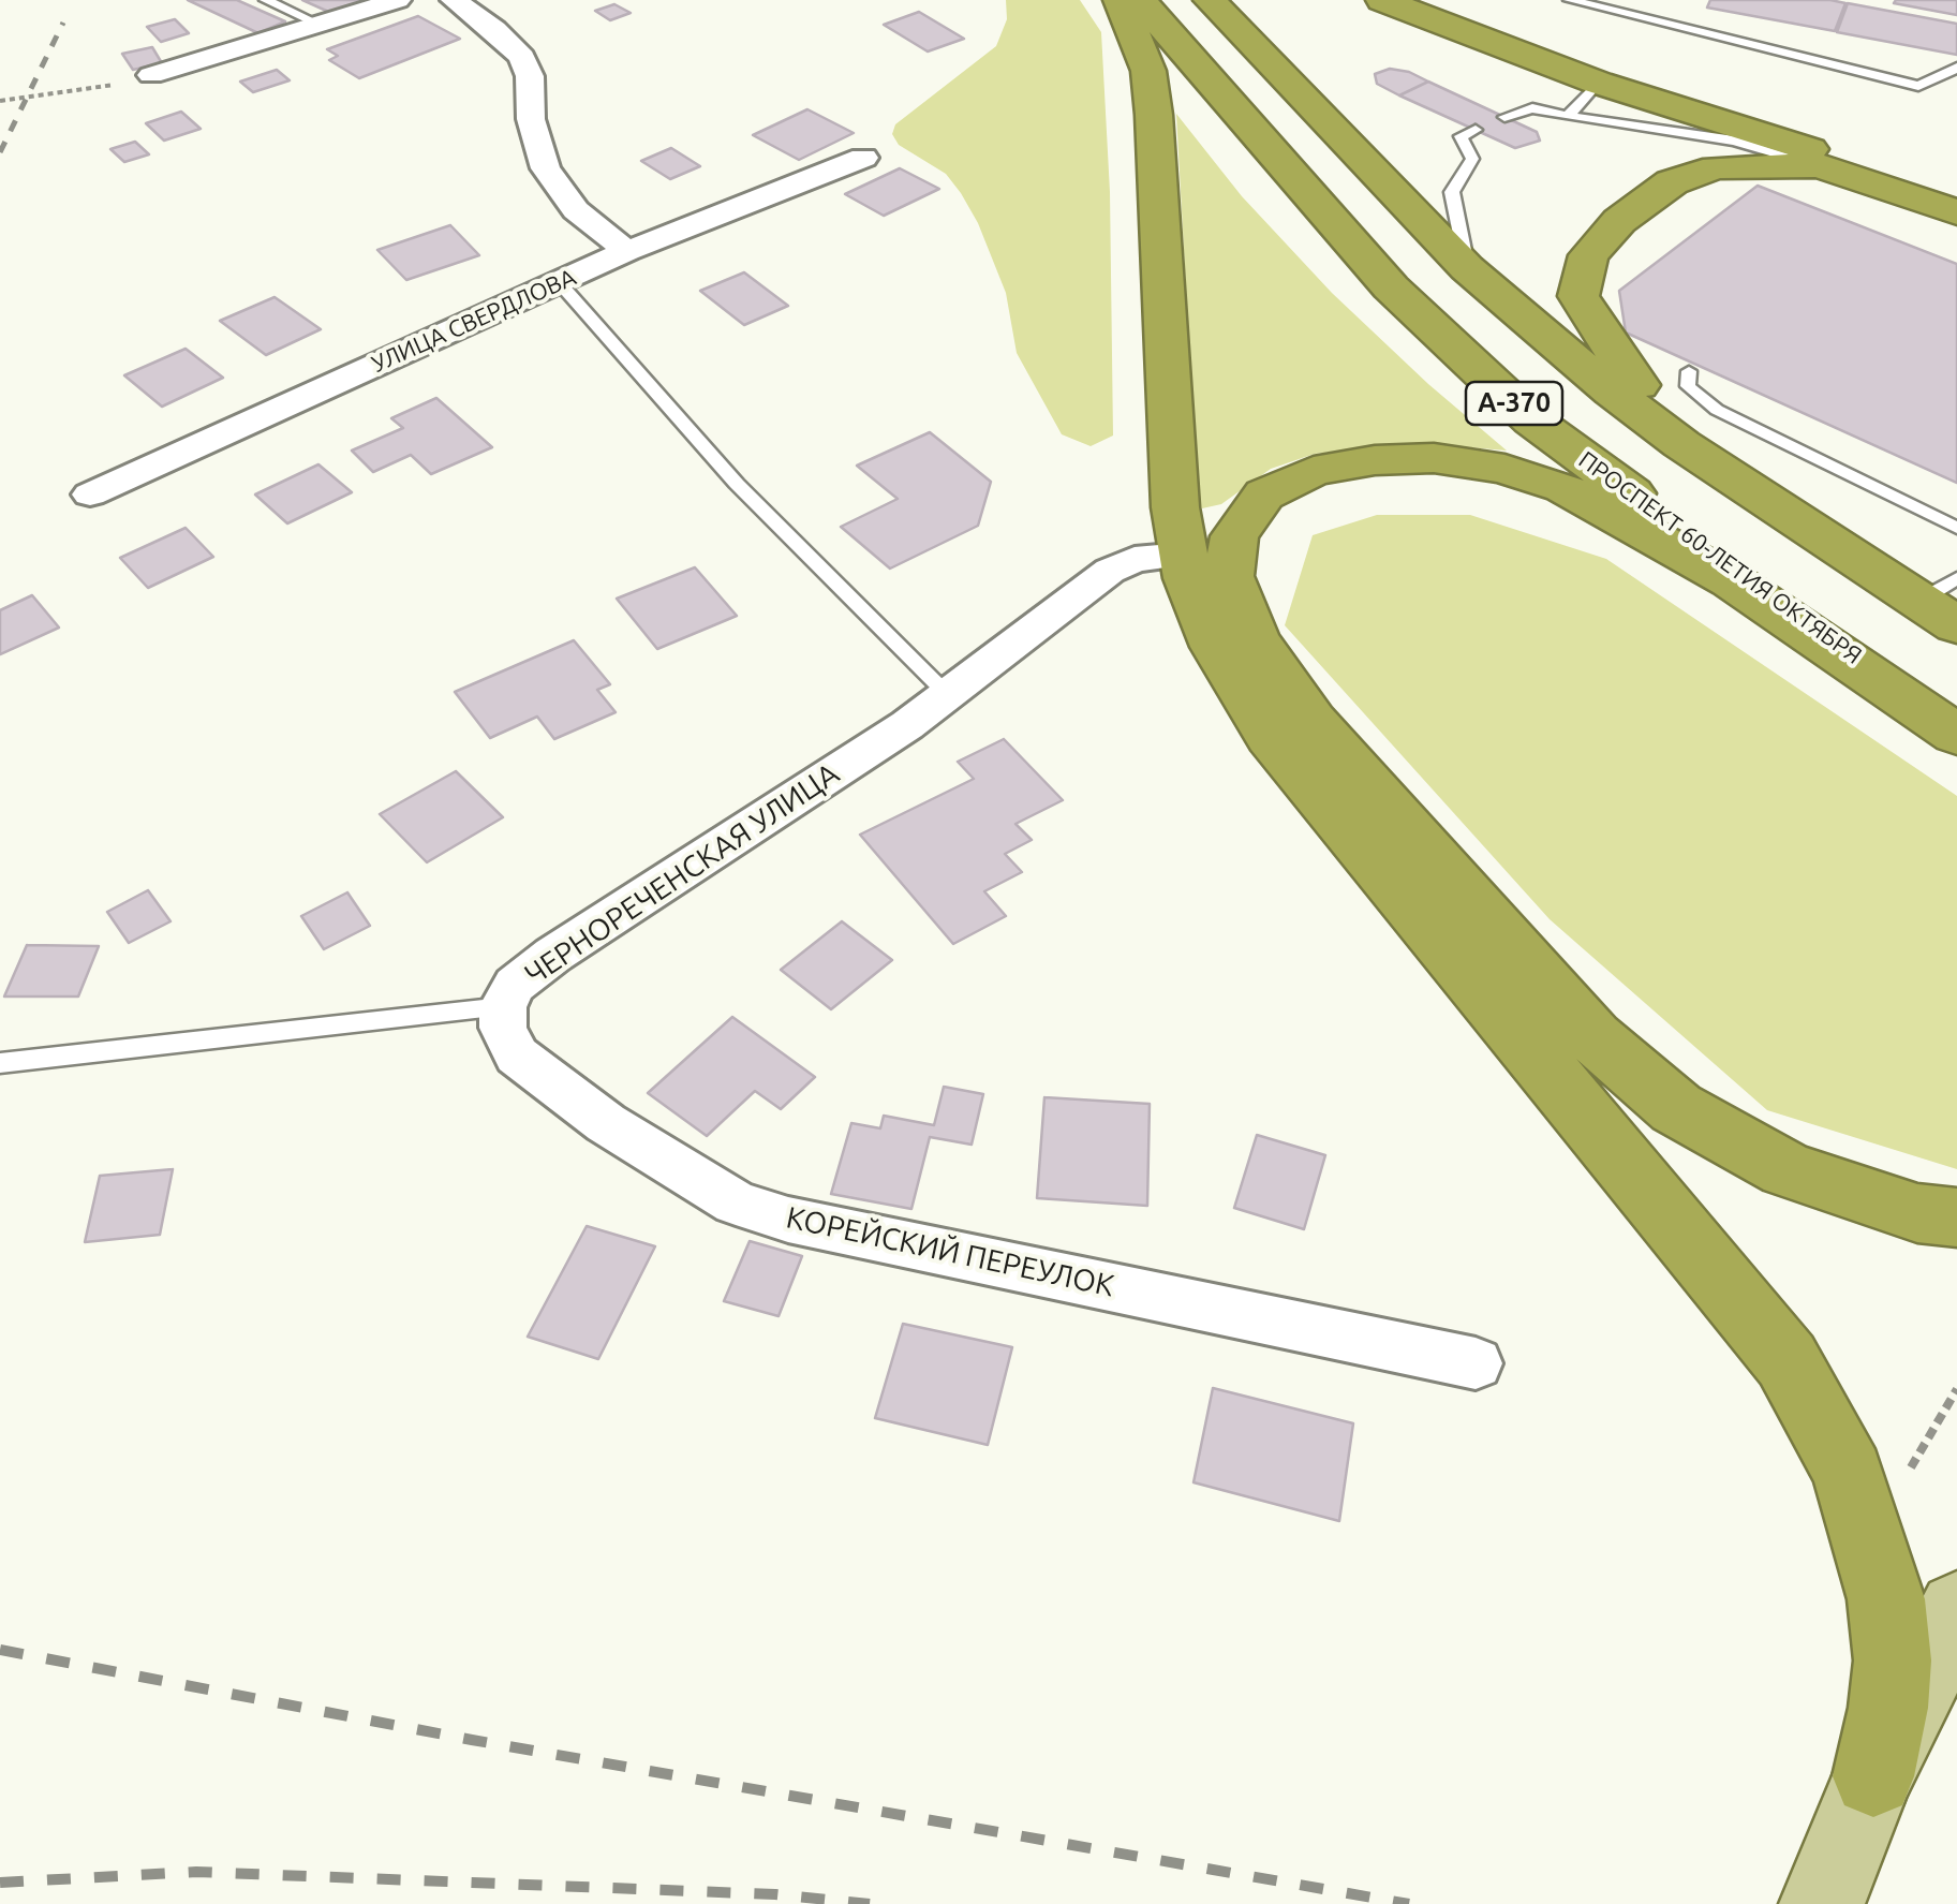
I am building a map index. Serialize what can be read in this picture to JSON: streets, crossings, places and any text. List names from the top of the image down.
{
  "streets": {
    "highway": ["А-370", "ПРОСПЕКТ 60-ЛЕТИЯ ОКТЯБРЯ"],
    "street": ["УЛИЦА СВЕРДЛОВА", "ЧЕРНОРЕЧЕНСКАЯ УЛИЦА", "КОРЕЙСКИЙ ПЕРЕУЛОК"]
  },
  "crossings": [
    ["ЧЕРНОРЕЧЕНСКАЯ УЛИЦА", "КОРЕЙСКИЙ ПЕРЕУЛОК"]
  ]
}
